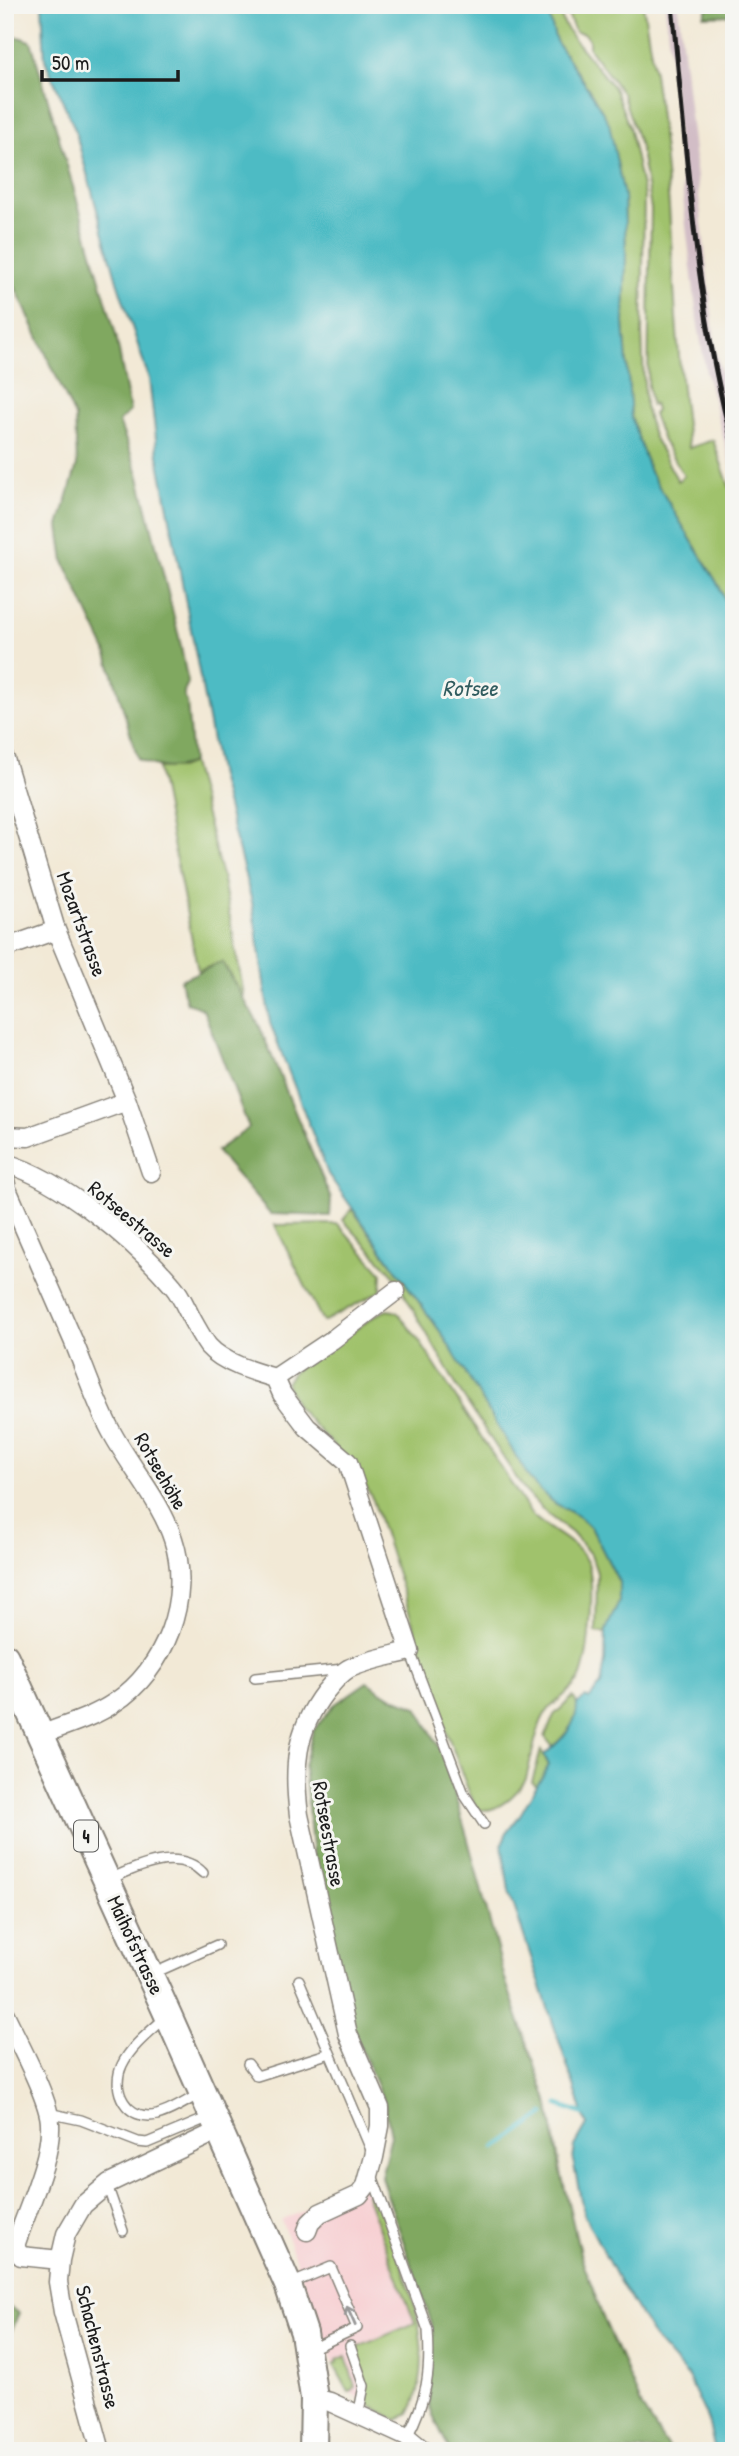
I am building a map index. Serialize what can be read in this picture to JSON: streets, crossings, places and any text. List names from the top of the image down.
{
  "streets": {
    "main road": ["4", "Maihofstrasse"],
    "street": [
      "Mozartstrasse",
      "Rotseestrasse",
      "Rotseehöhe",
      "Schachenstrasse"
    ]
  },
  "crossings": [
    ["Rotseehöhe", "Maihofstrasse"],
    ["4", "Maihofstrasse"],
    ["Maihofstrasse", "Schachenstrasse"]
  ],
  "water": ["Rotsee"],
  "scale_bar": "50 m"
}
